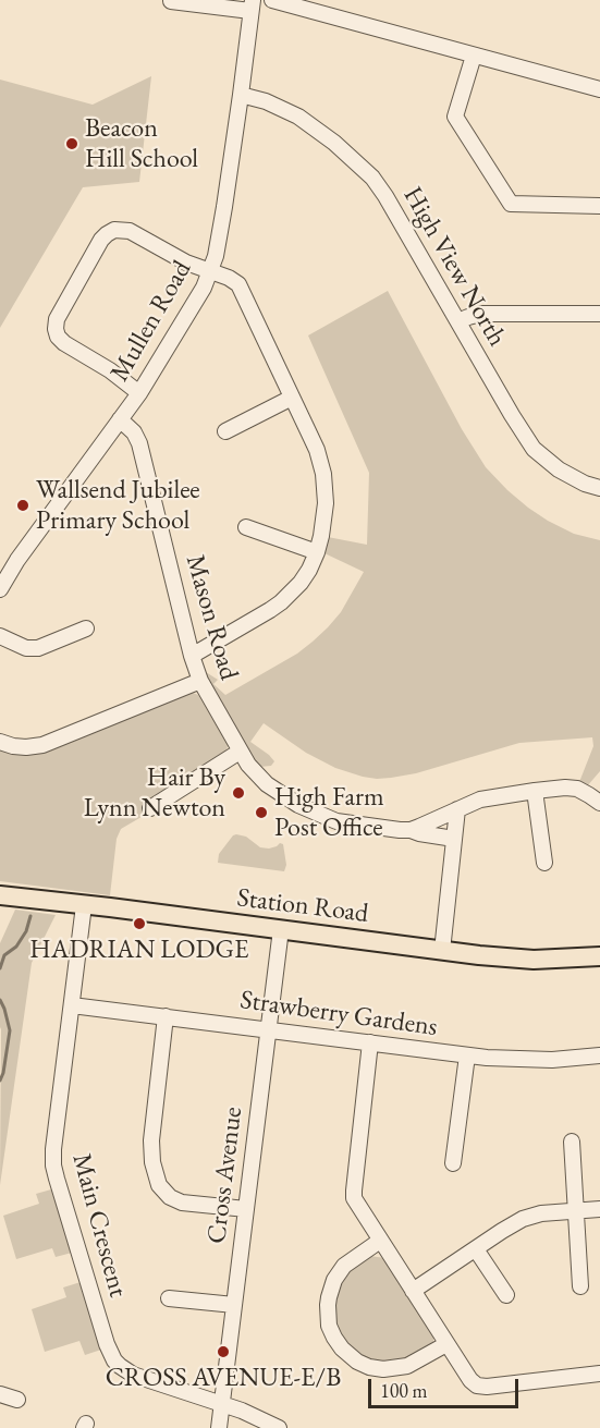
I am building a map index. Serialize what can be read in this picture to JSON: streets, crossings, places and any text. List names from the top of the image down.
{
  "streets": {
    "main road": ["Station Road"],
    "street": [
      "High View North",
      "Mullen Road",
      "Mason Road",
      "Strawberry Gardens",
      "Cross Avenue",
      "Main Crescent"
    ]
  },
  "crossings": [
    ["High View North", "Mullen Road"],
    ["Mullen Road", "Mason Road"],
    ["Station Road", "Cross Avenue"],
    ["Station Road", "Main Crescent"],
    ["Strawberry Gardens", "Cross Avenue"],
    ["Strawberry Gardens", "Main Crescent"],
    ["Cross Avenue", "Main Crescent"]
  ],
  "places": [
    "Beacon Hill School",
    "Wallsend Jubilee Primary School",
    "Hair By Lynn Newton",
    "High Farm Post Office",
    "HADRIAN LODGE",
    "CROSS AVENUE-E/B"
  ],
  "scale_bar": "100 m"
}
